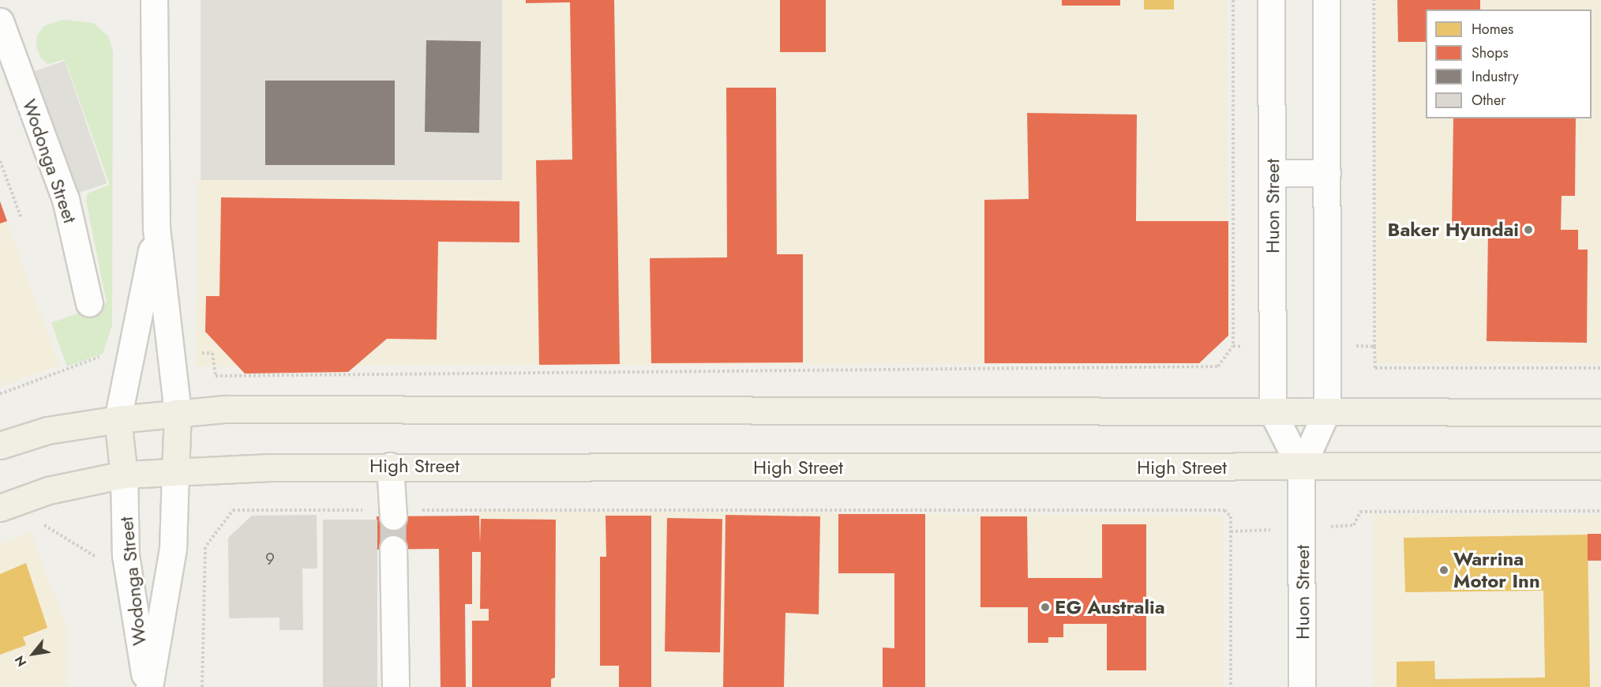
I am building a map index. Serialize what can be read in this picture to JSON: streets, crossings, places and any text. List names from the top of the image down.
{
  "streets": {
    "main road": ["High Street"],
    "street": ["Wodonga Street", "Huon Street"]
  },
  "crossings": [
    ["Wodonga Street", "High Street"],
    ["Huon Street", "High Street"]
  ],
  "places": ["Baker Hyundai", "Warrina Motor Inn", "EG Australia"],
  "house_numbers": ["9"],
  "legend": [
    "Homes",
    "Shops",
    "Industry",
    "Other"
  ],
  "north": "bottom left"
}
